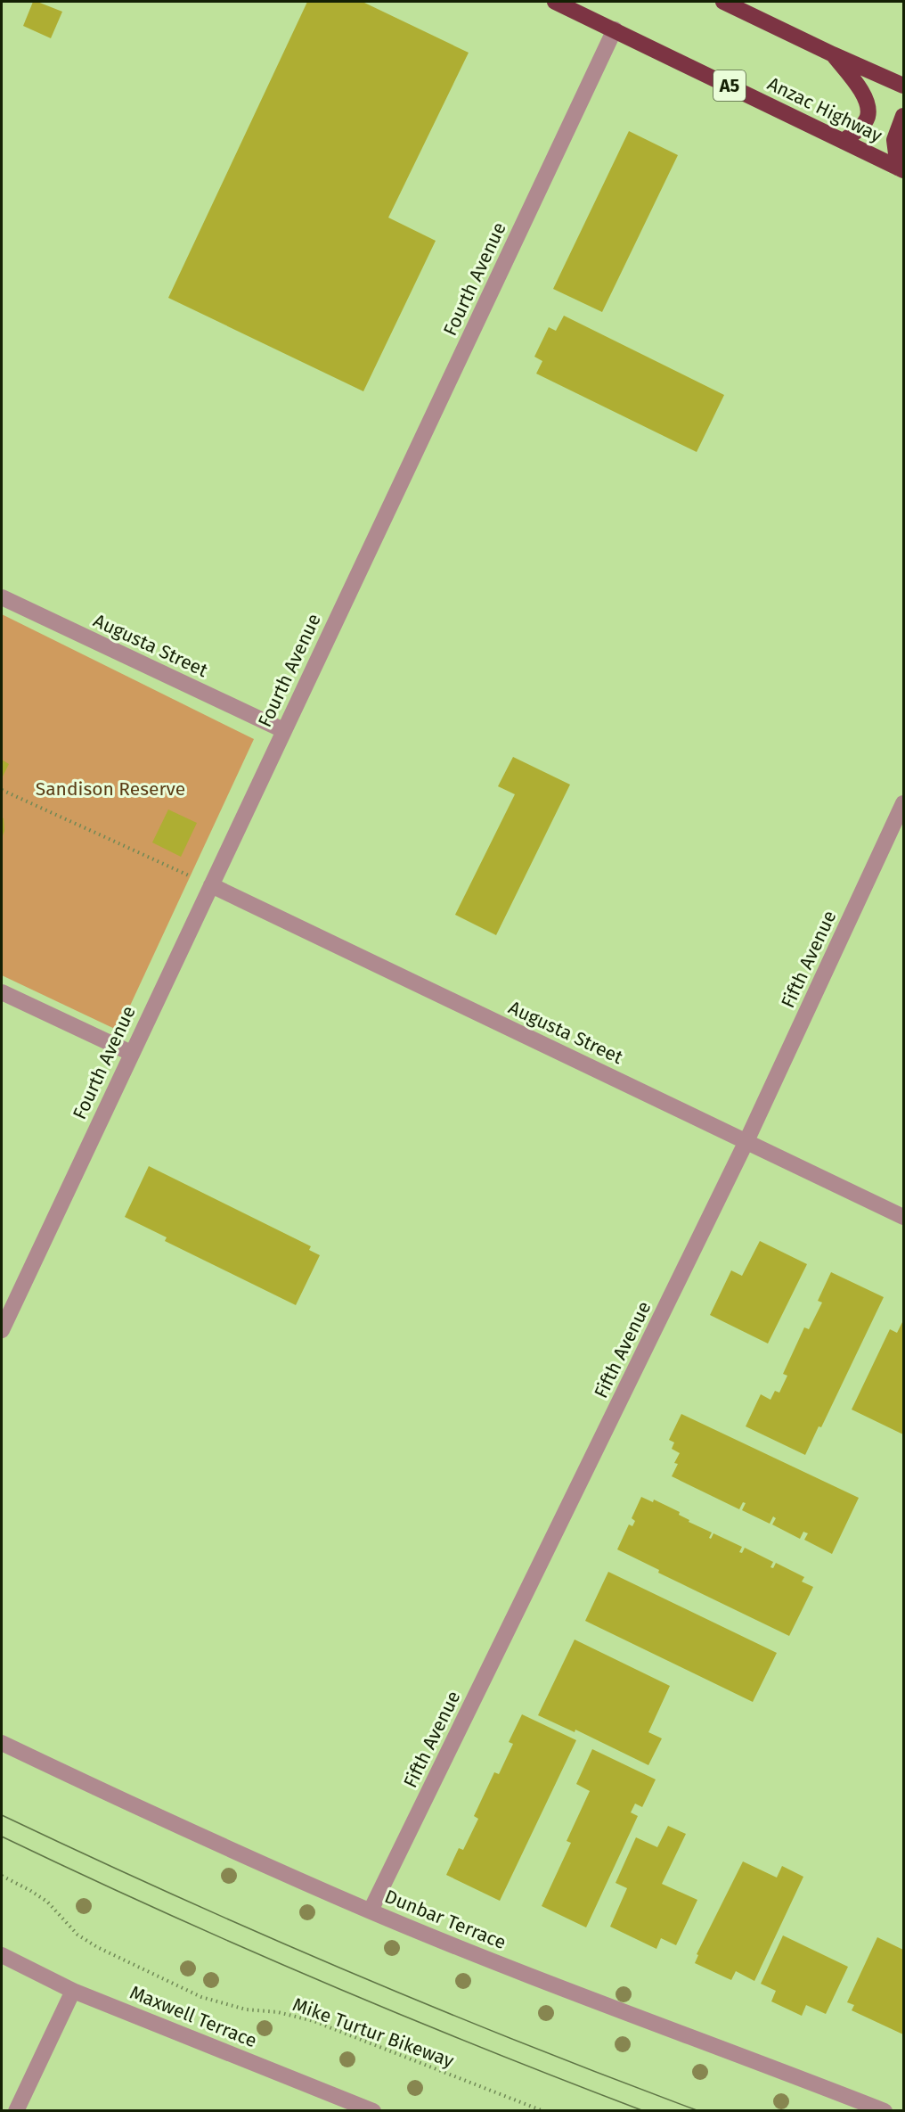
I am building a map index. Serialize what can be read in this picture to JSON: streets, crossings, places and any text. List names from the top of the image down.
{
  "streets": {
    "highway": ["A5", "Anzac Highway"],
    "street": [
      "Fourth Avenue",
      "Augusta Street",
      "Fifth Avenue",
      "Dunbar Terrace",
      "Maxwell Terrace"
    ],
    "path": ["Mike Turtur Bikeway"]
  },
  "crossings": [
    ["Anzac Highway", "Fourth Avenue"],
    ["Fourth Avenue", "Augusta Street"],
    ["Augusta Street", "Fifth Avenue"],
    ["Fifth Avenue", "Dunbar Terrace"]
  ],
  "parks": ["Sandison Reserve"]
}
